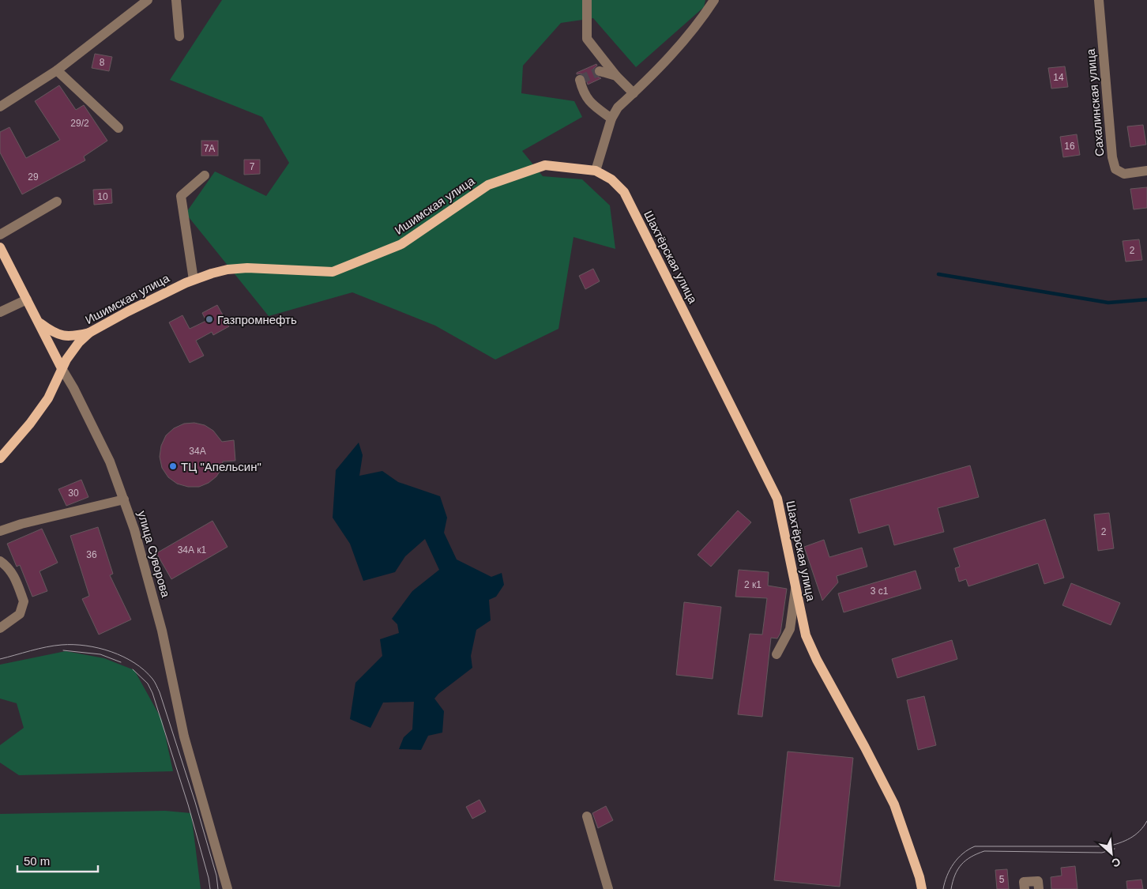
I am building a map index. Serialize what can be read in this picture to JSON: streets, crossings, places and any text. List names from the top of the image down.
{
  "streets": {
    "main road": ["Ишимская улица", "Шахтёрская улица", "улица Суворова"],
    "street": ["Сахалинская улица"]
  },
  "crossings": [
    ["Ишимская улица", "Шахтёрская улица"],
    ["Ишимская улица", "улица Суворова"]
  ],
  "places": ["Газпромнефть", "ТЦ \"Апельсин\""],
  "house_numbers": [
    "8",
    "14",
    "29/2",
    "16",
    "7А",
    "7",
    "29",
    "10",
    "2",
    "34А",
    "30",
    "2",
    "34А к1",
    "36",
    "2 к1",
    "3 с1",
    "5"
  ],
  "scale_bar": "50 m",
  "north": "bottom right"
}
